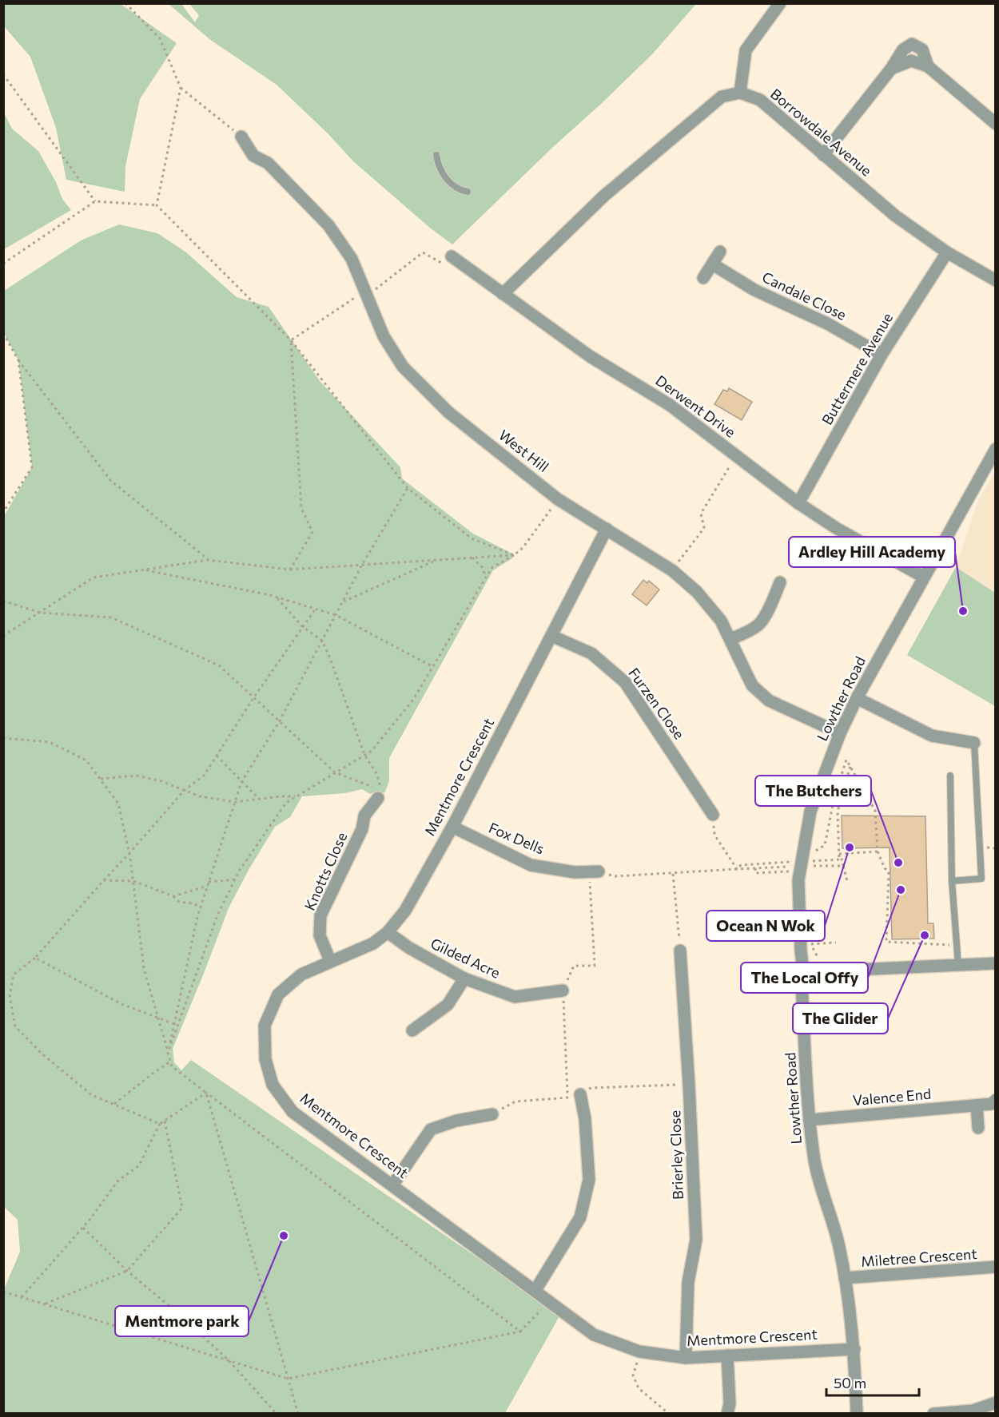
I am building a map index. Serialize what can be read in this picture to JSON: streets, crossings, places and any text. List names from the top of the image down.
{
  "streets": {
    "street": [
      "Borrowdale Avenue",
      "Candale Close",
      "Buttermere Avenue",
      "Derwent Drive",
      "West Hill",
      "Lowther Road",
      "Furzen Close",
      "Mentmore Crescent",
      "Fox Dells",
      "Knotts Close",
      "Gilded Acre",
      "Valence End",
      "Brierley Close",
      "Miletree Crescent"
    ]
  },
  "crossings": [
    ["Borrowdale Avenue", "Buttermere Avenue"],
    ["Candale Close", "Buttermere Avenue"],
    ["Buttermere Avenue", "Derwent Drive"],
    ["Derwent Drive", "Lowther Road"],
    ["West Hill", "Lowther Road"],
    ["West Hill", "Mentmore Crescent"],
    ["Lowther Road", "Mentmore Crescent"],
    ["Lowther Road", "Valence End"],
    ["Lowther Road", "Miletree Crescent"],
    ["Furzen Close", "Mentmore Crescent"],
    ["Mentmore Crescent", "Fox Dells"],
    ["Mentmore Crescent", "Knotts Close"],
    ["Mentmore Crescent", "Gilded Acre"],
    ["Mentmore Crescent", "Brierley Close"]
  ],
  "places": [
    "Ardley Hill Academy",
    "Ocean N Wok",
    "The Butchers",
    "The Local Offy",
    "The Glider",
    "Mentmore park"
  ],
  "scale_bar": "50 m"
}
